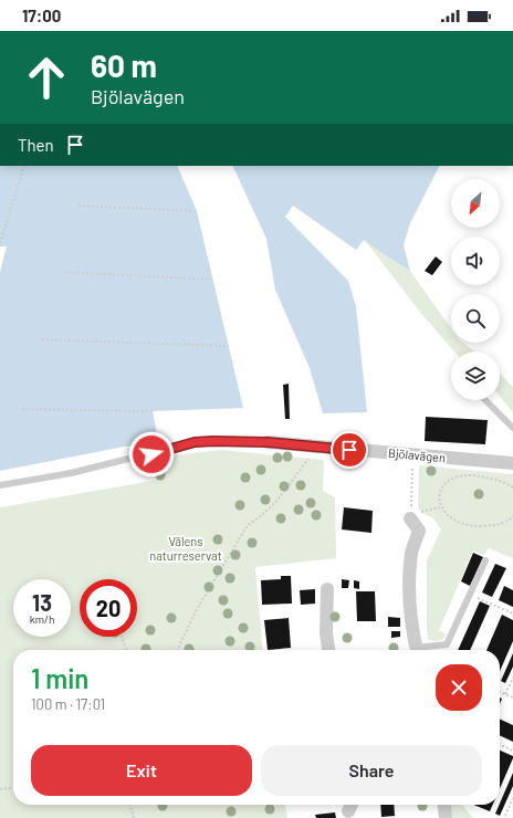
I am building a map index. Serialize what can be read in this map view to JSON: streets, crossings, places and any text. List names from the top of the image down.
{
  "streets": {
    "street": ["Bjölavägen"]
  },
  "parks": ["Välens naturreservat"],
  "north": "bottom left",
  "page": {
    "status": "17:00",
    "turn": ["60 m", "Bjölavägen"],
    "then": "Then",
    "speed": "13 km/h",
    "limit": "20",
    "heading": ["1 min", "100 m · 17:01"],
    "buttons": ["Exit", "Share"]
  }
}
